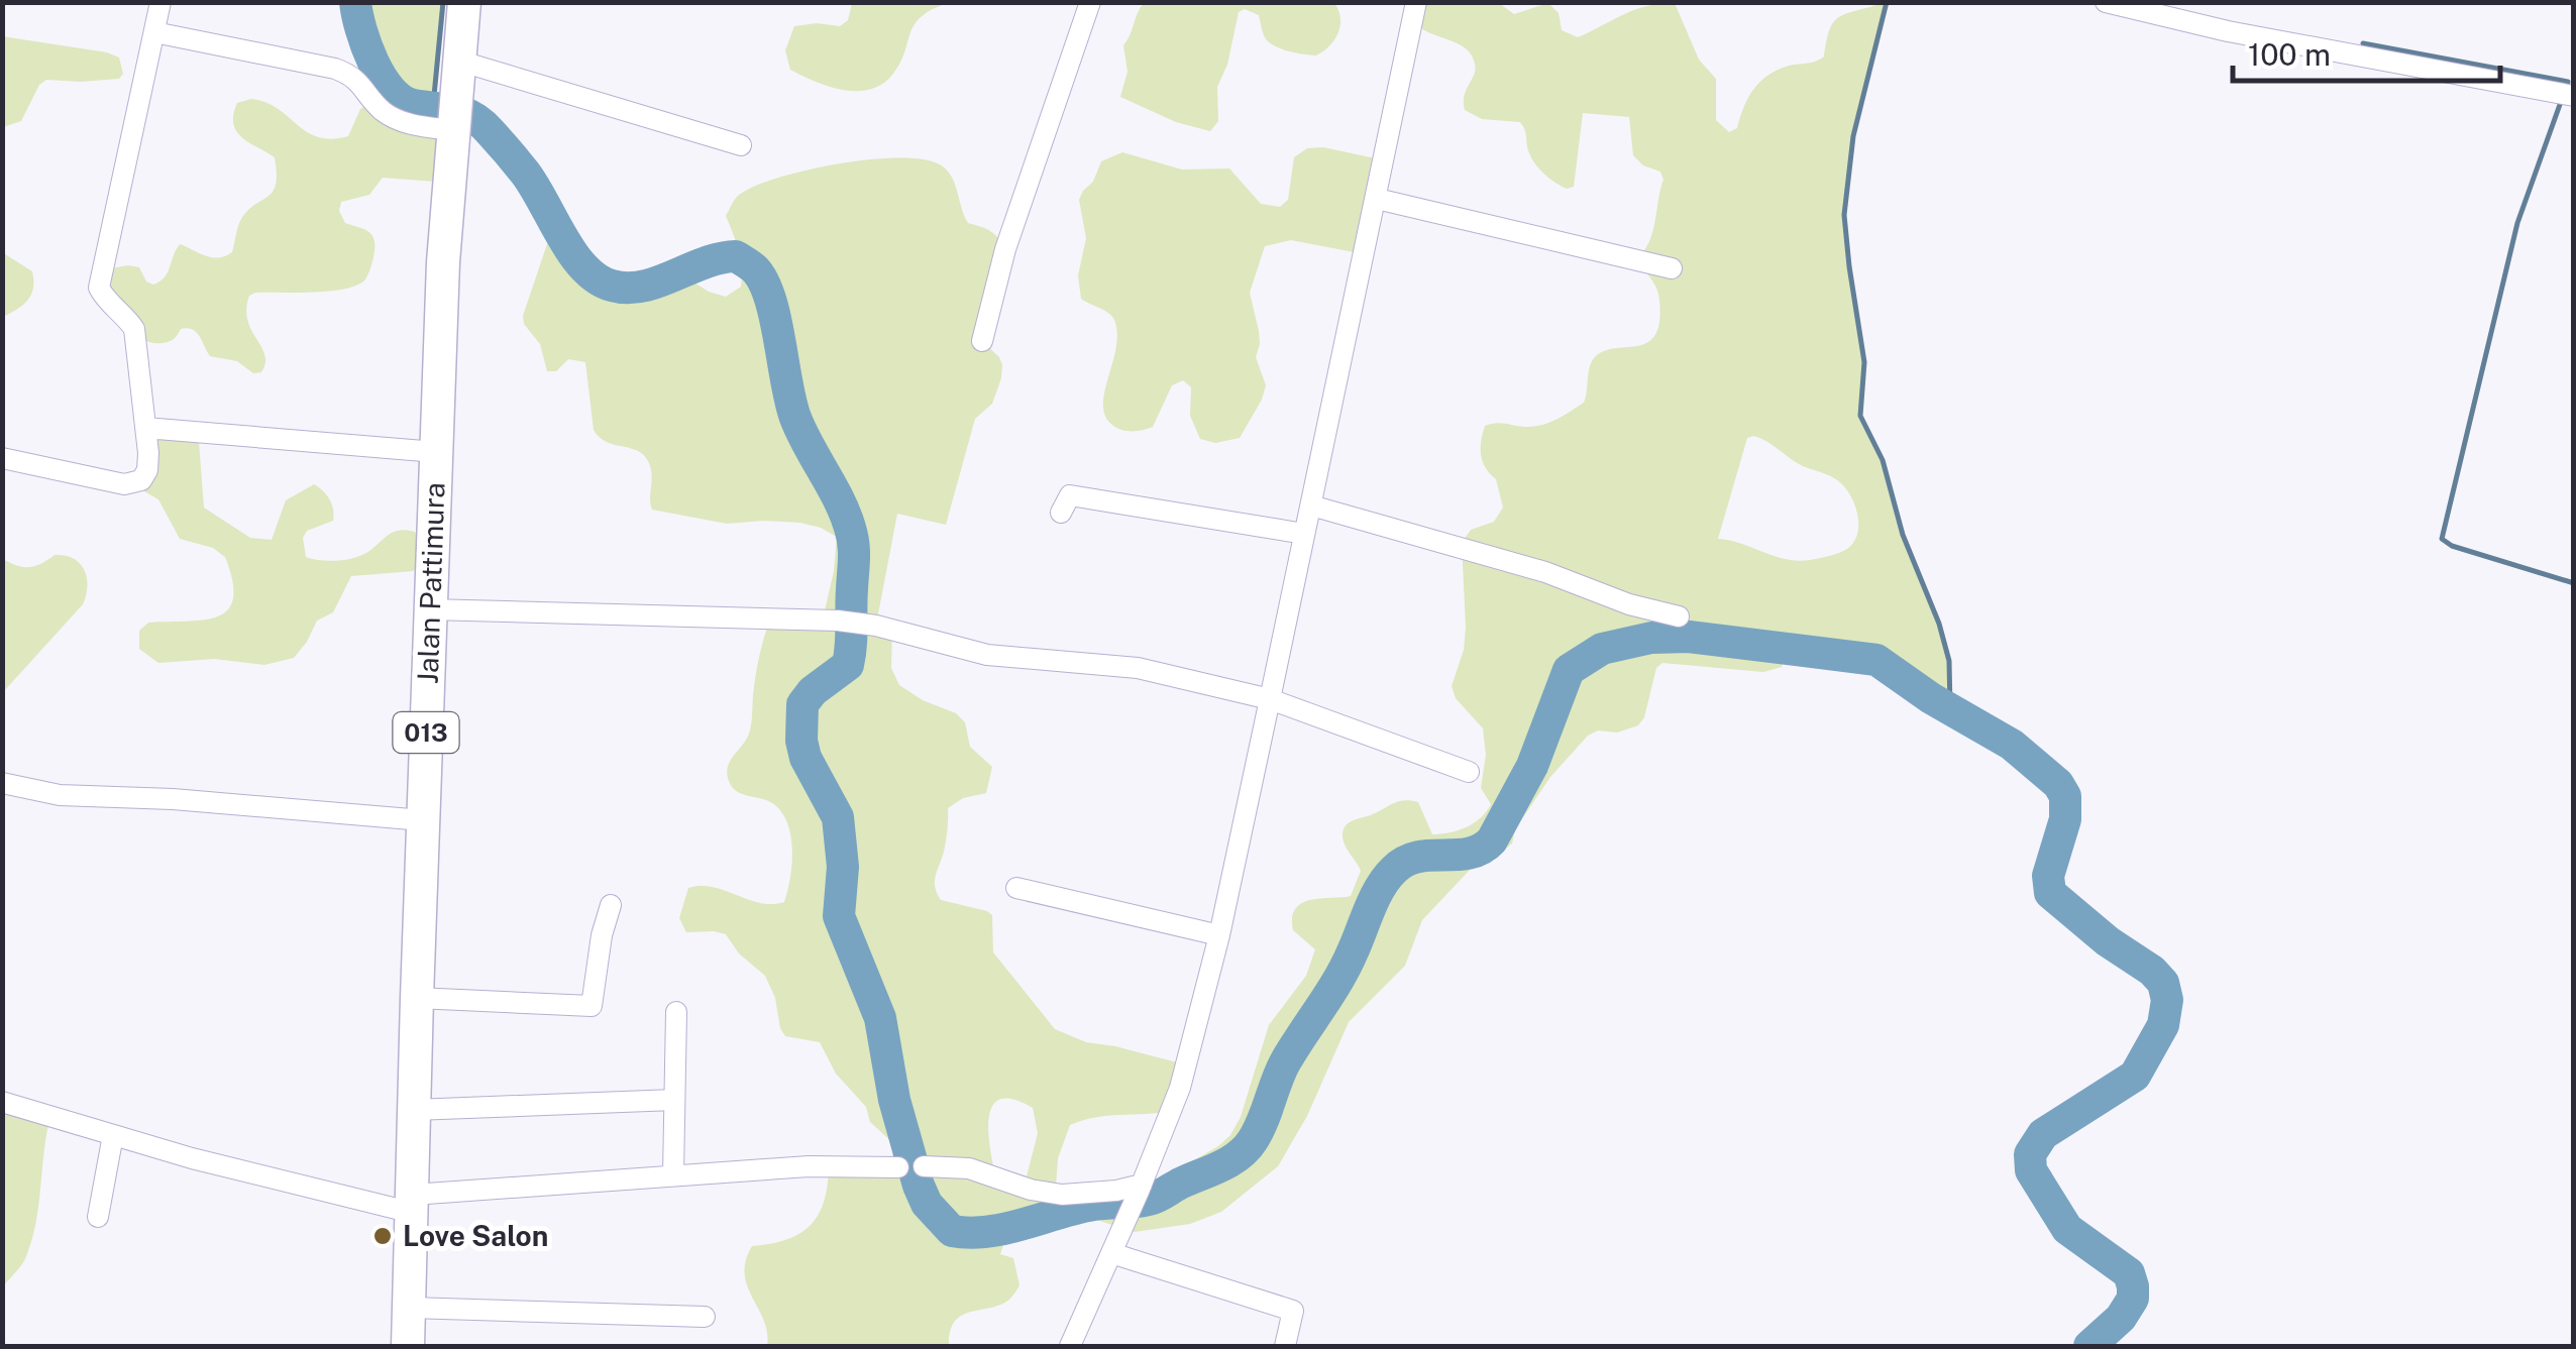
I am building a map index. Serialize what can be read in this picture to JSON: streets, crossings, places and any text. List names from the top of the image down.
{
  "streets": {
    "main road": ["Jalan Pattimura", "013"]
  },
  "places": ["Love Salon"],
  "scale_bar": "100 m"
}
